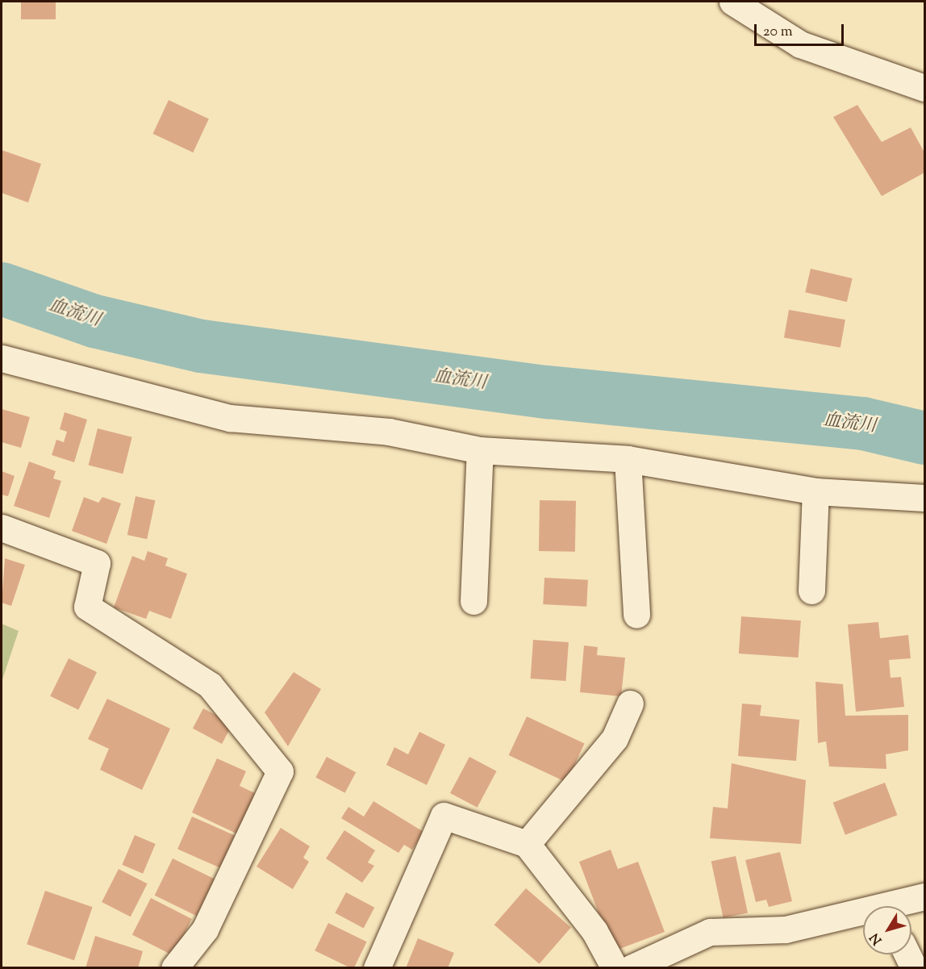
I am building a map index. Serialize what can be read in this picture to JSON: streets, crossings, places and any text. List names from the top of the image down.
{
  "water": ["血流川"],
  "scale_bar": "20 m",
  "north": "bottom left"
}
